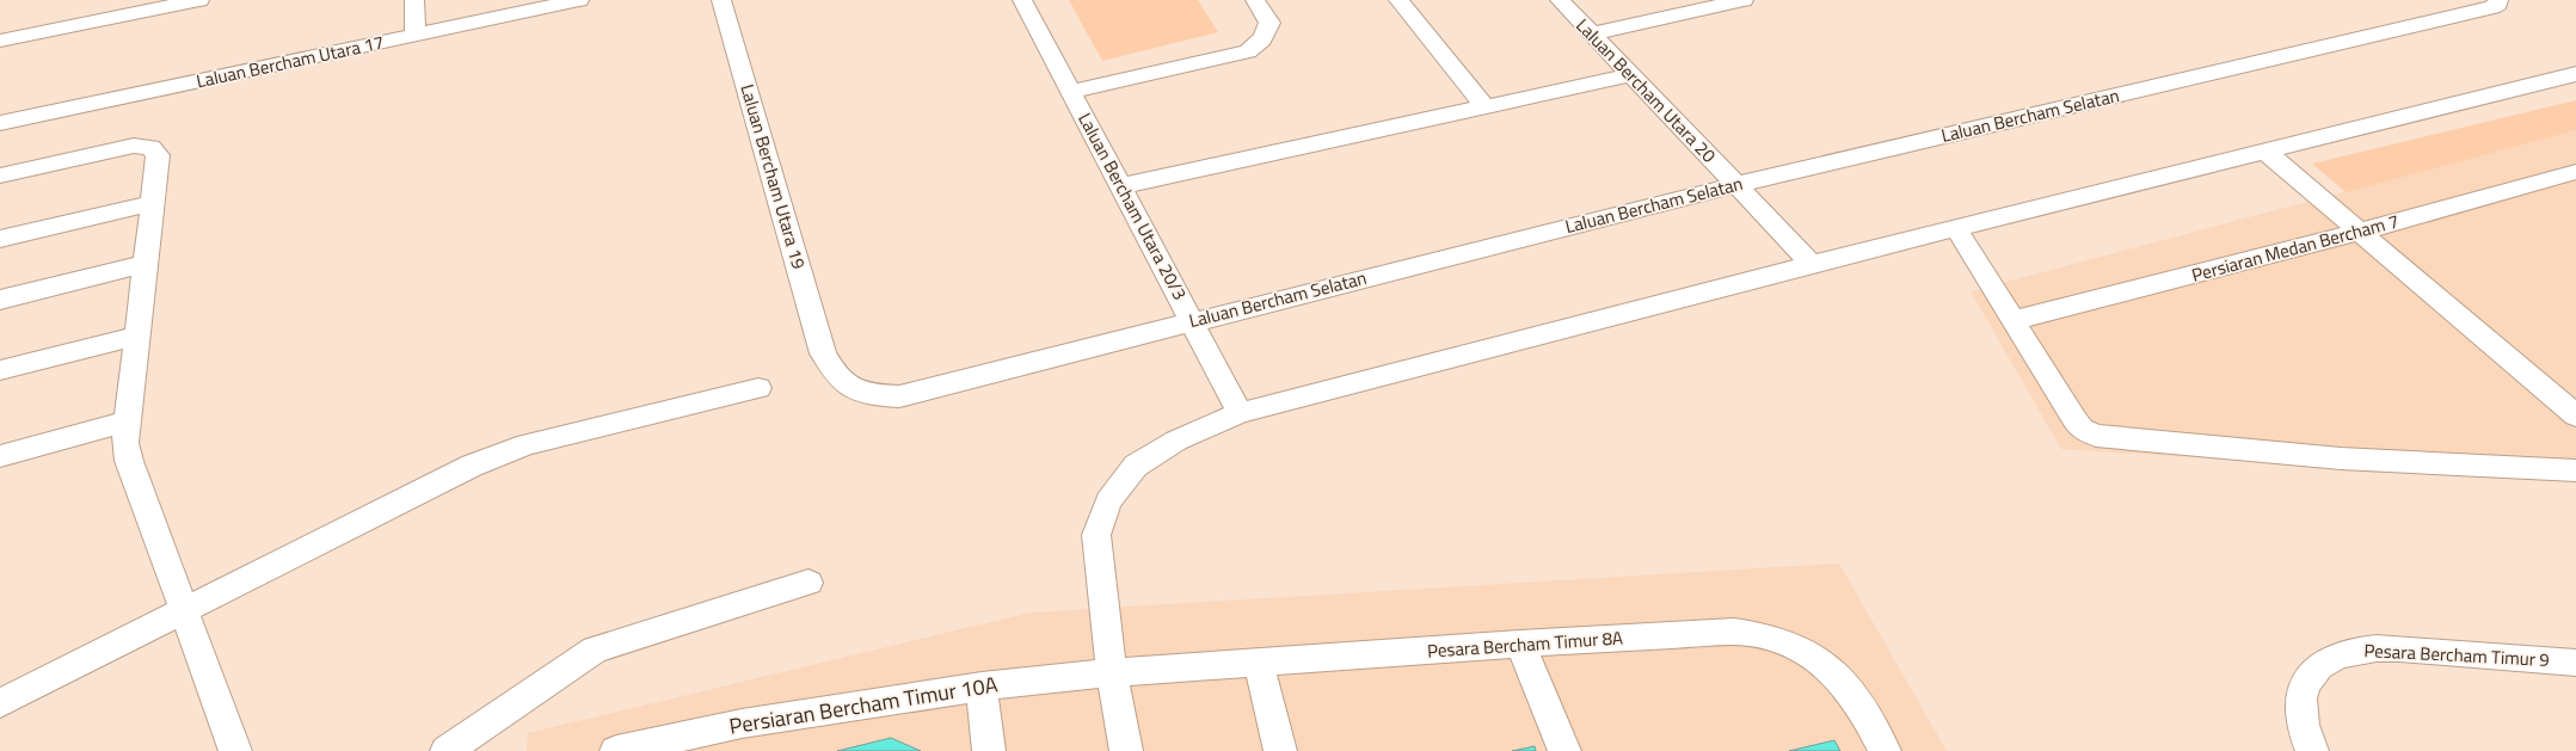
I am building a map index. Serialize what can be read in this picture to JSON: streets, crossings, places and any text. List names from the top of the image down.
{
  "streets": {
    "street": [
      "Laluan Bercham Utara 17",
      "Laluan Bercham Utara 20",
      "Laluan Bercham Selatan",
      "Laluan Bercham Utara 19",
      "Laluan Bercham Utara 20/3",
      "Persiaran Medan Bercham 7",
      "Pesara Bercham Timur 8A",
      "Pesara Bercham Timur 9",
      "Persiaran Bercham Timur 10A"
    ]
  },
  "crossings": [
    ["Laluan Bercham Utara 20", "Laluan Bercham Selatan"],
    ["Laluan Bercham Selatan", "Laluan Bercham Utara 19"],
    ["Laluan Bercham Selatan", "Laluan Bercham Utara 20/3"],
    ["Pesara Bercham Timur 8A", "Persiaran Bercham Timur 10A"]
  ]
}
